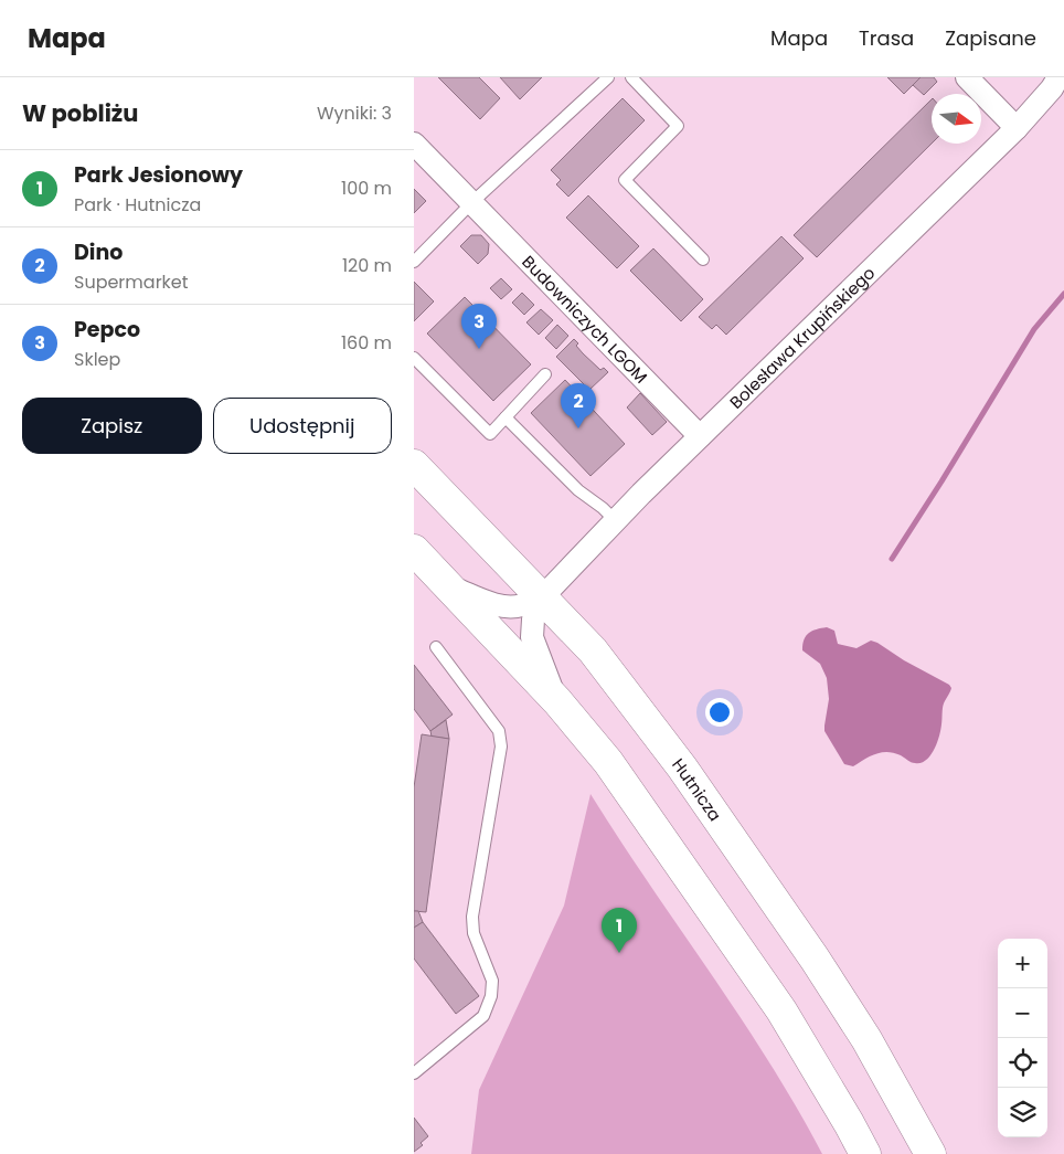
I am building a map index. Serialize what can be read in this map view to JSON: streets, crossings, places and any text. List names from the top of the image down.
{
  "streets": {
    "main road": ["Hutnicza"],
    "street": ["Budowniczych LGOM", "Bolesława Krupińskiego"]
  },
  "crossings": [
    ["Budowniczych LGOM", "Bolesława Krupińskiego"],
    ["Bolesława Krupińskiego", "Hutnicza"]
  ],
  "north": "right",
  "page": {
    "header": "Mapa",
    "nav": ["Mapa", "Trasa", "Zapisane"],
    "heading": ["W pobliżu", "Wyniki: 3"],
    "list": [
      {
        "mark": "1",
        "name": "Park Jesionowy",
        "note": "Park · Hutnicza",
        "value": "100 m"
      },
      {
        "mark": "2",
        "name": "Dino",
        "note": "Supermarket",
        "value": "120 m"
      },
      {
        "mark": "3",
        "name": "Pepco",
        "note": "Sklep",
        "value": "160 m"
      }
    ],
    "pins": ["3", "2", "1"],
    "buttons": ["Zapisz", "Udostępnij"],
    "map_buttons": ["+", "−"]
  }
}
